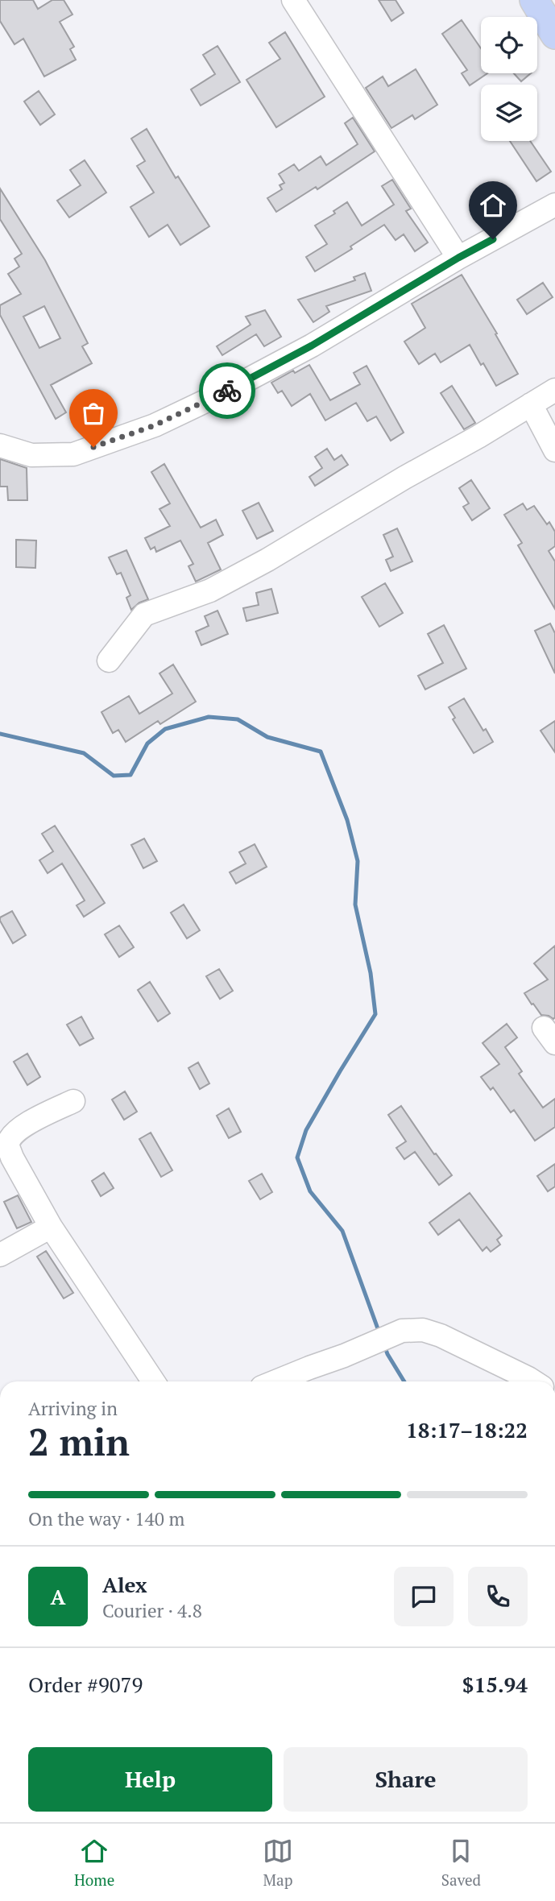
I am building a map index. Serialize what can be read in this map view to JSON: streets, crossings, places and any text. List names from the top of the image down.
{
  "page": {
    "heading": ["2 min", "Arriving in", "18:17–18:22"],
    "panel": [
      "Alex",
      "Courier · 4.8",
      "Order #9079",
      "$15.94"
    ],
    "bar": "On the way · 140 m",
    "round": "A",
    "buttons": ["Help", "Share"],
    "tabs": ["Home", "Map", "Saved"]
  }
}
